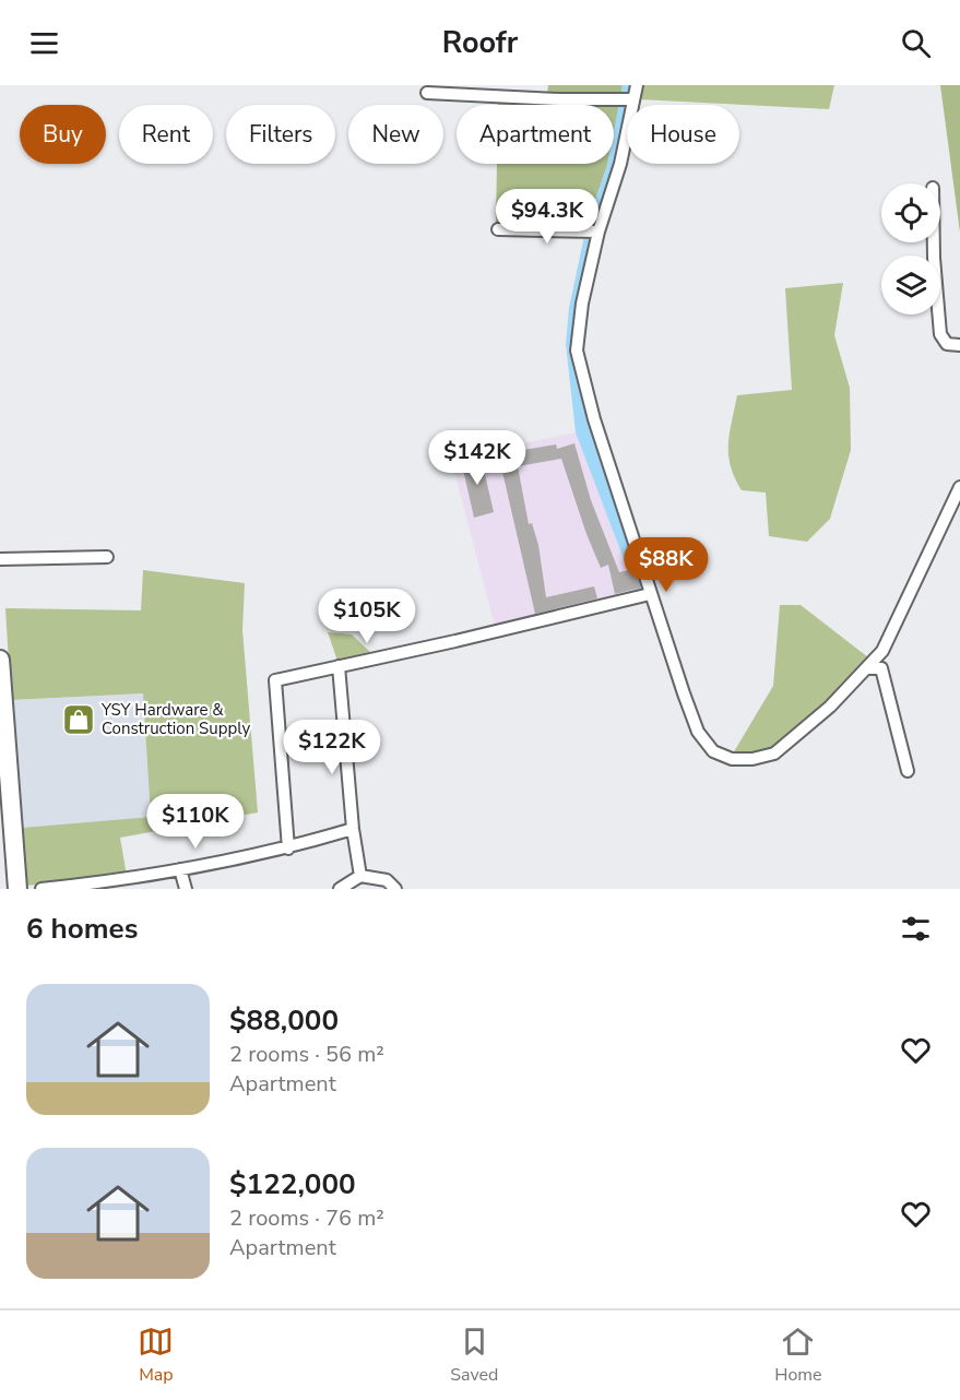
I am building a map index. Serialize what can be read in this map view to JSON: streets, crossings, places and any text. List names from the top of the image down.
{
  "places": {
    "shop": ["YSY Hardware & Construction Supply"]
  },
  "page": {
    "header": "Roofr",
    "chip": [
      "Buy",
      "Rent",
      "Filters",
      "New",
      "Apartment",
      "House"
    ],
    "price": [
      "$94.3K",
      "$142K",
      "$88K",
      "$105K",
      "$122K",
      "$110K"
    ],
    "heading": "6 homes",
    "list": [
      {
        "name": "$88,000",
        "note": "2 rooms · 56 m² · Apartment"
      },
      {
        "name": "$122,000",
        "note": "2 rooms · 76 m² · Apartment"
      }
    ],
    "tabs": ["Map", "Saved", "Home"]
  }
}
